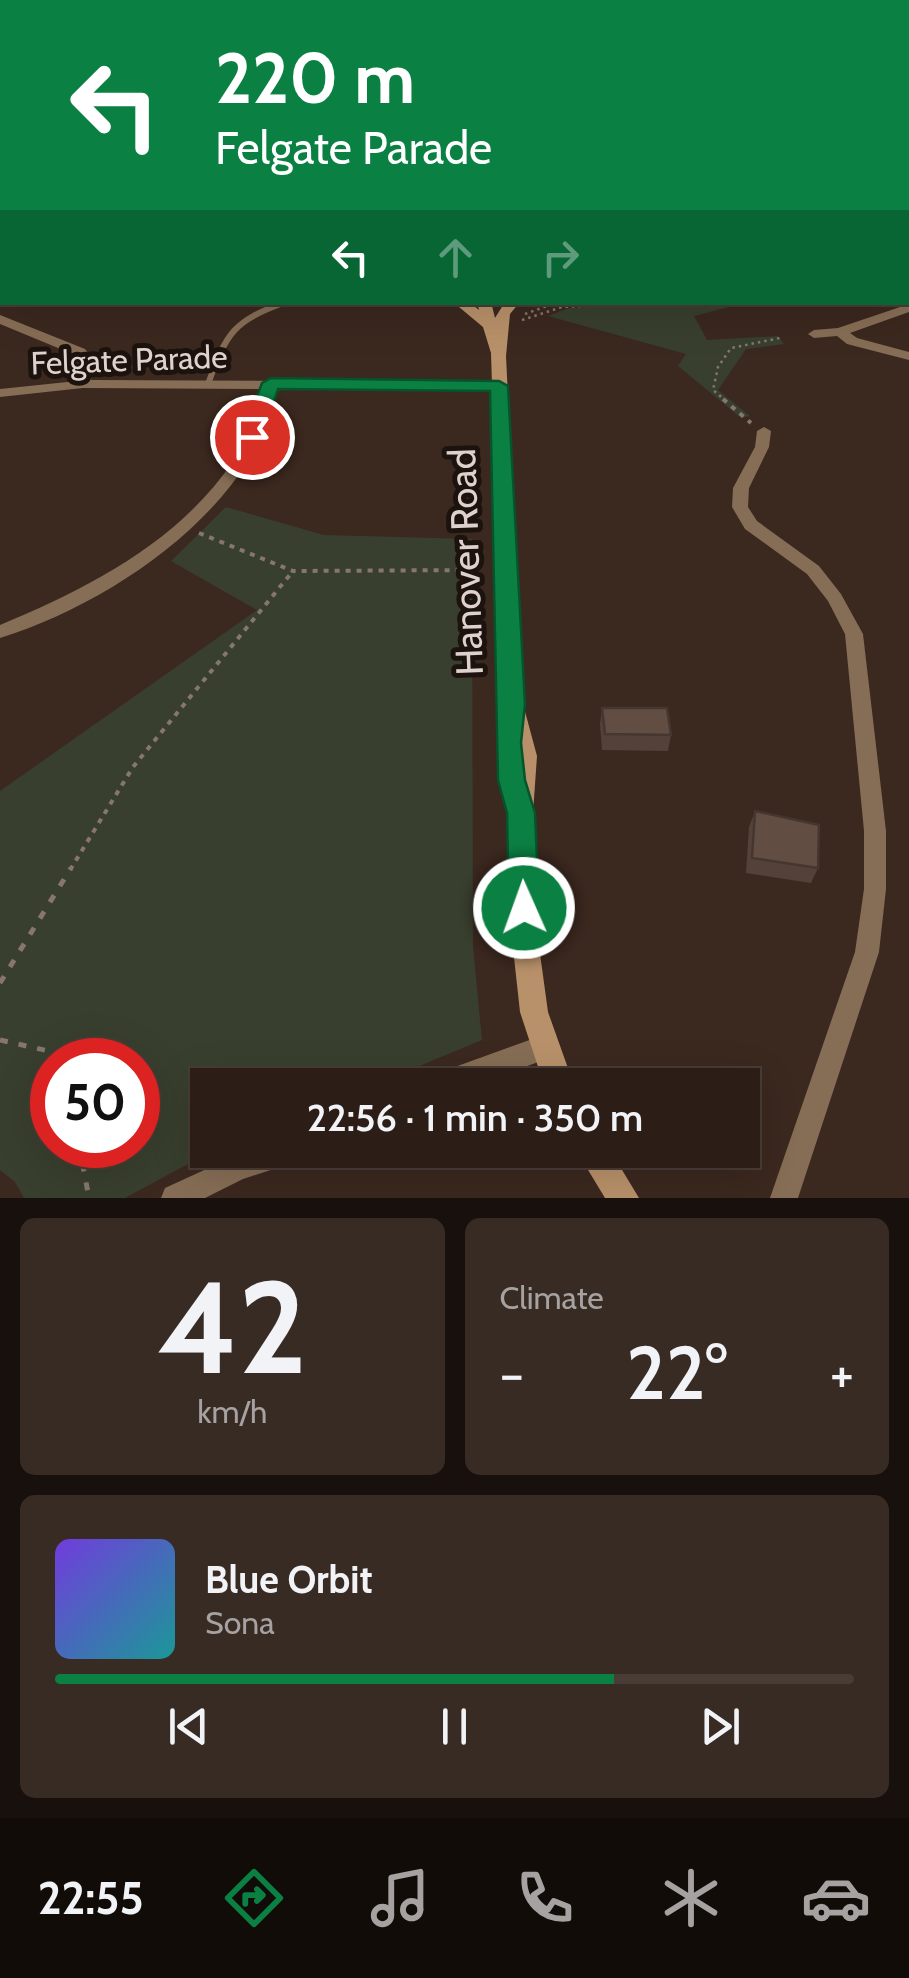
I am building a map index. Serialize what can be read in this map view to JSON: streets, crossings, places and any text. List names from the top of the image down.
{
  "streets": {
    "main road": ["Hanover Road"],
    "street": ["Felgate Parade"]
  },
  "crossings": [
    ["Felgate Parade", "Hanover Road"]
  ],
  "page": {
    "turn": ["220 m", "Felgate Parade"],
    "limit": "50",
    "trip": "22:56 · 1 min · 350 m",
    "tile": [
      ["42", "km/h"],
      "Climate"
    ],
    "heat": ["−", "22°", "+"],
    "song": ["Blue Orbit", "Sona"],
    "tabs": "22:55"
  }
}
